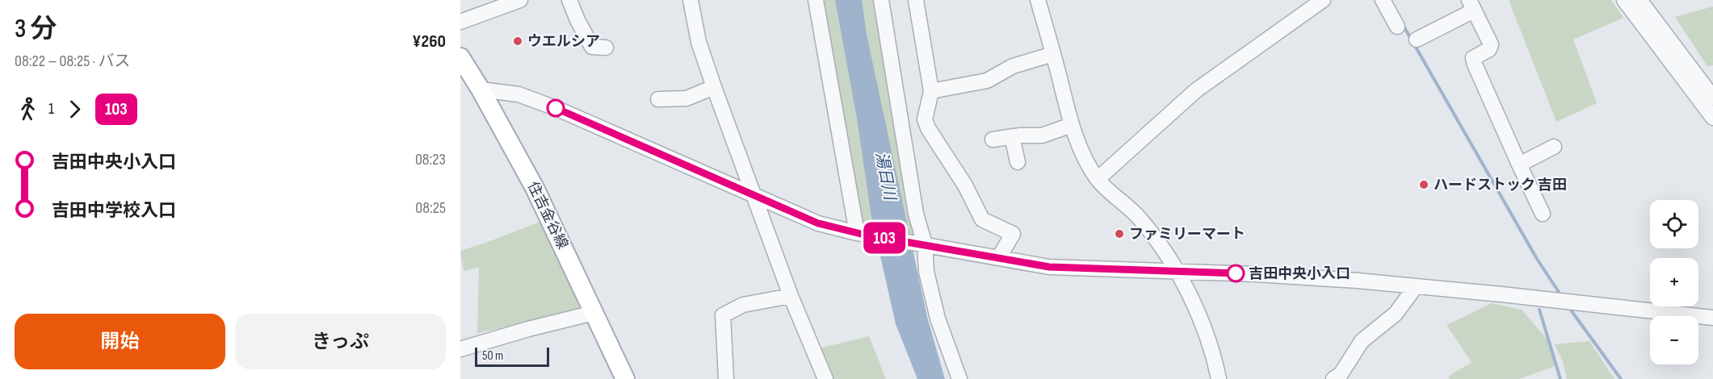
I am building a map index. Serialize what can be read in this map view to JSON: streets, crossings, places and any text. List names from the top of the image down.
{
  "streets": {
    "main road": ["住吉金谷線"]
  },
  "water": ["湯日川"],
  "places": [
    "ウエルシア",
    "ハードストック 吉田",
    "ファミリーマート",
    "吉田中央小入口"
  ],
  "lines": ["bus line 103"],
  "scale_bar": "50 m",
  "page": {
    "heading": ["3 分", "08:22 – 08:25 · バス", "¥260"],
    "on_map": "103",
    "legs": ["1", "103"],
    "list": [
      {
        "name": "吉田中央小入口",
        "value": "08:23"
      },
      {
        "name": "吉田中学校入口",
        "value": "08:25"
      }
    ],
    "map_buttons": ["+", "−"],
    "buttons": ["開始", "きっぷ"],
    "scale": "50 m"
  }
}
